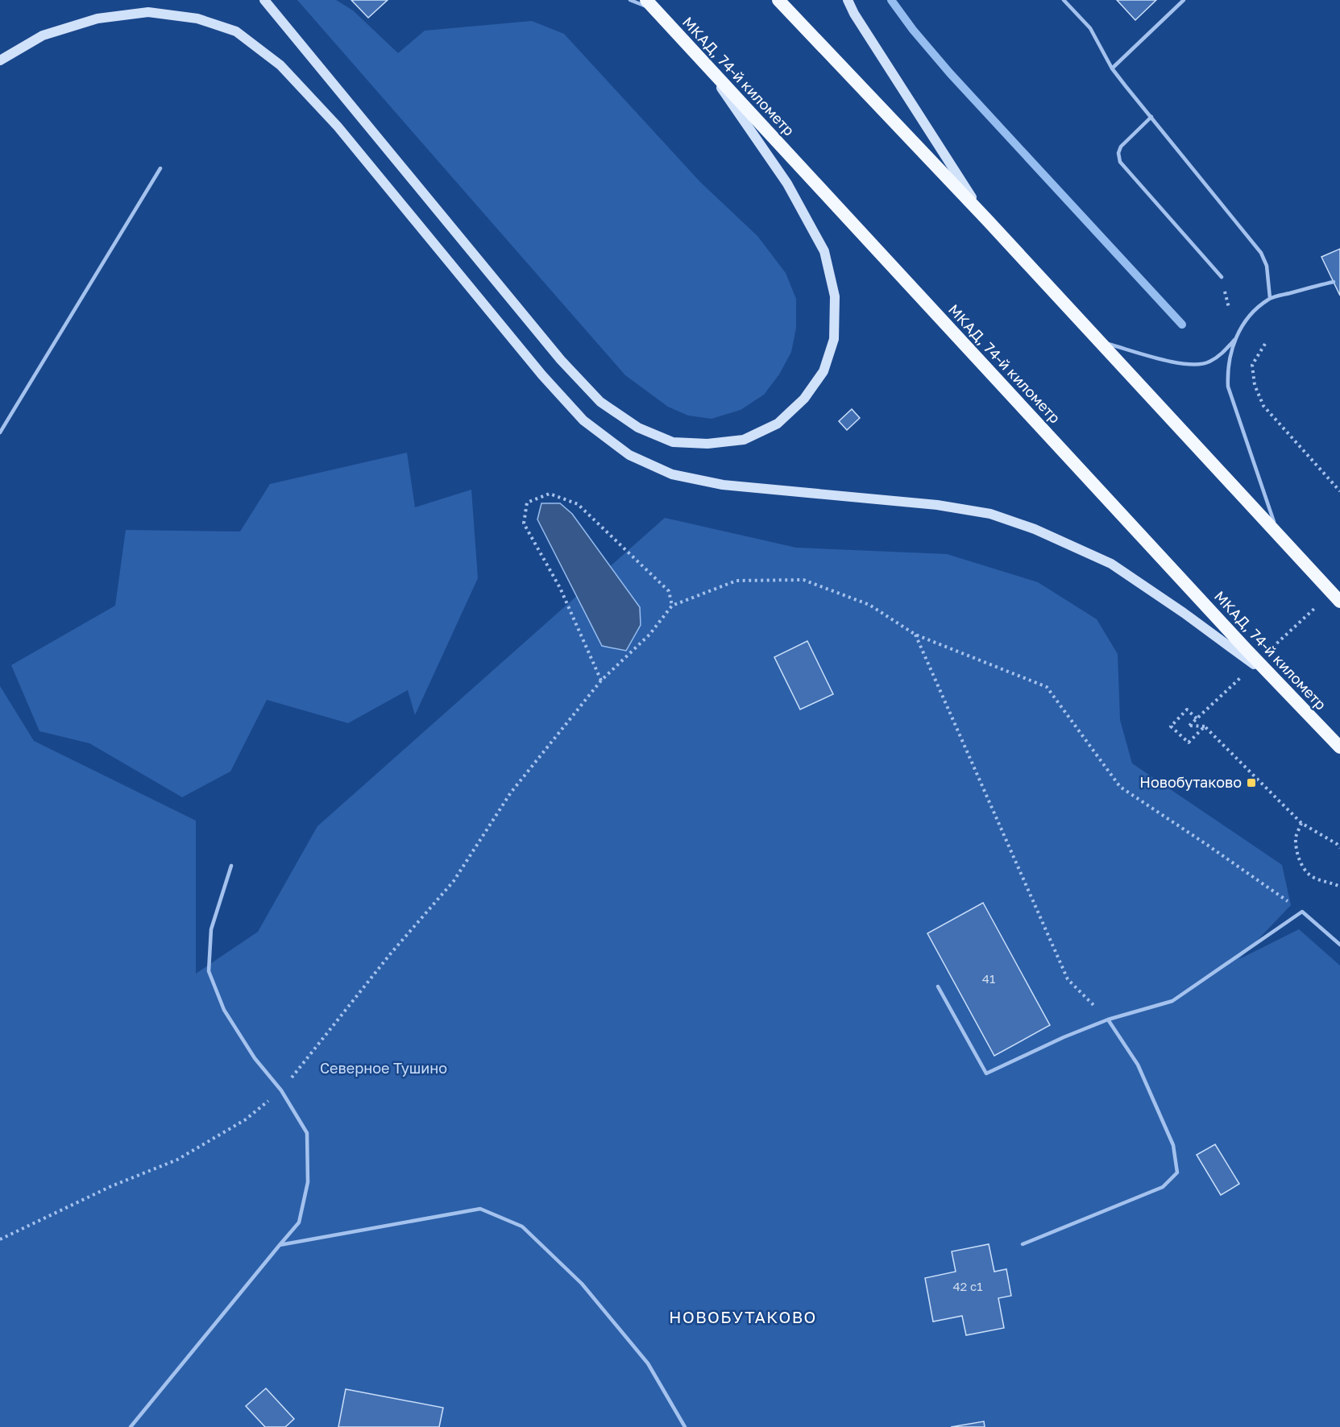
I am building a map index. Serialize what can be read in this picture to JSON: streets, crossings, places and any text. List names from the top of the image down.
{
  "streets": {
    "highway": ["МКАД, 74-й километр"]
  },
  "districts": ["НОВОБУТАКОВО"],
  "parks": ["Северное Тушино"],
  "places": {
    "transit": ["Новобутаково"]
  },
  "house_numbers": ["41", "42 с1"]
}
